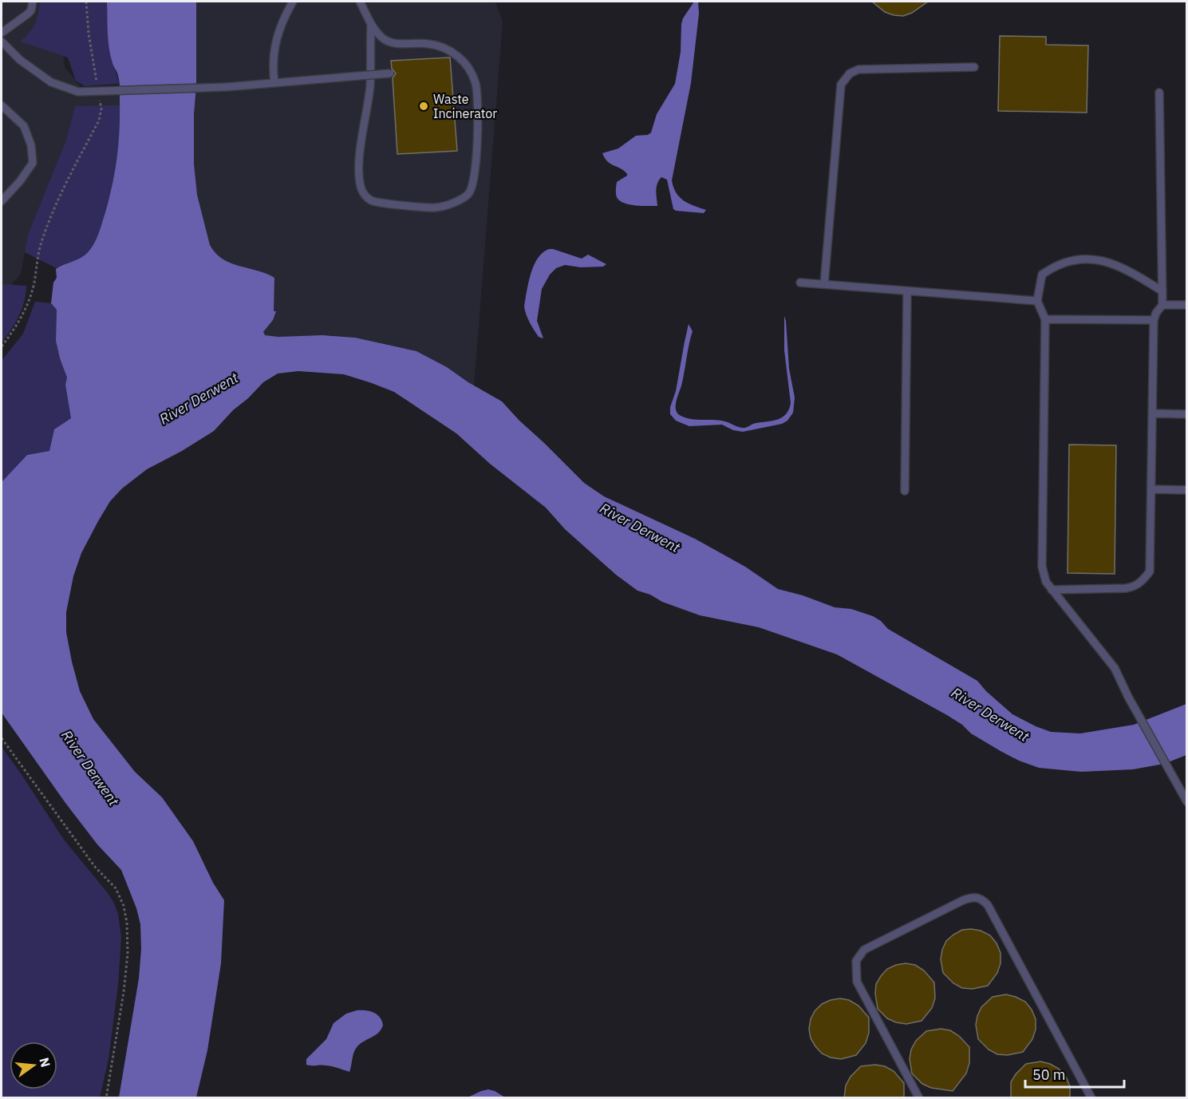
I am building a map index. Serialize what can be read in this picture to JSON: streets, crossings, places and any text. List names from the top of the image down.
{
  "water": ["River Derwent"],
  "places": ["Waste Incinerator"],
  "scale_bar": "50 m",
  "north": "right"
}
